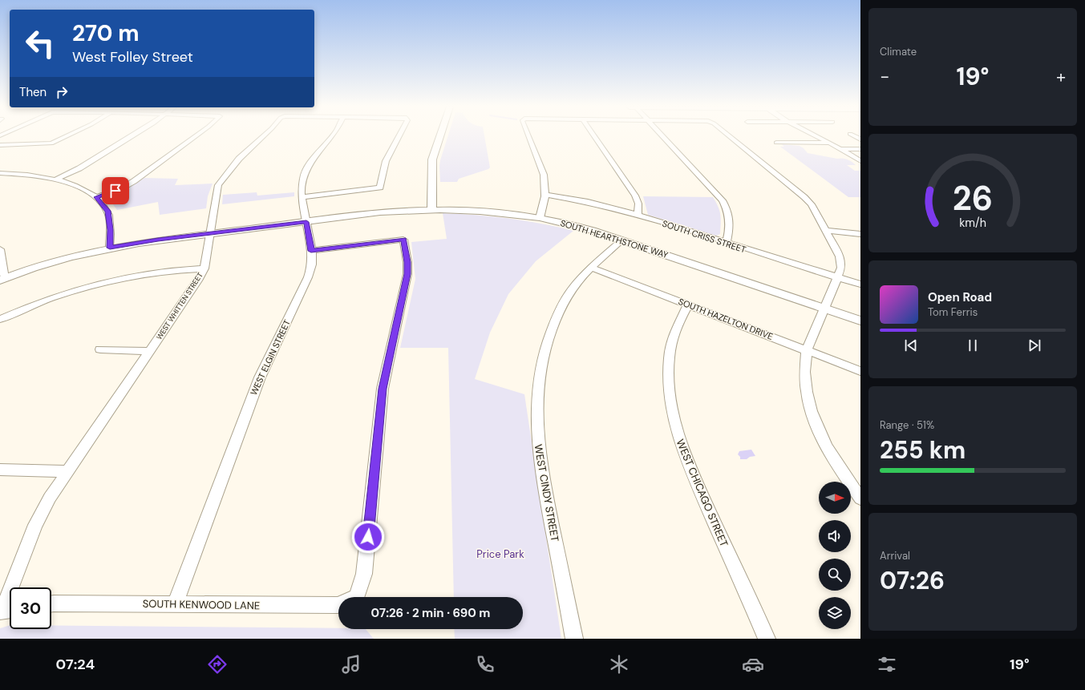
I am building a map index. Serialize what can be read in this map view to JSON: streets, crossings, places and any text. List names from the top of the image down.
{
  "streets": {
    "street": [
      "SOUTH CRISS STREET",
      "SOUTH HEARTHSTONE WAY",
      "WEST WHITTEN STREET",
      "SOUTH HAZELTON DRIVE",
      "WEST ELGIN STREET",
      "WEST CINDY STREET",
      "WEST CHICAGO STREET",
      "SOUTH KENWOOD LANE"
    ]
  },
  "crossings": [
    ["SOUTH HEARTHSTONE WAY", "WEST WHITTEN STREET"],
    ["SOUTH HEARTHSTONE WAY", "WEST ELGIN STREET"],
    ["SOUTH HEARTHSTONE WAY", "WEST CINDY STREET"],
    ["SOUTH HAZELTON DRIVE", "WEST CINDY STREET"],
    ["SOUTH HAZELTON DRIVE", "WEST CHICAGO STREET"],
    ["WEST ELGIN STREET", "SOUTH KENWOOD LANE"]
  ],
  "parks": ["Price Park"],
  "north": "right",
  "page": {
    "tile": [
      "Climate",
      ["Range · 51%", "255 km"],
      ["Arrival", "07:26"]
    ],
    "turn": ["270 m", "West Folley Street"],
    "heat": ["−", "19°", "+"],
    "then": "Then",
    "song": ["Open Road", "Tom Ferris"],
    "limit": "30",
    "trip": "07:26 · 2 min · 690 m",
    "tabs": ["07:24", "19°"],
    "gauge": ["26", "km/h"]
  }
}
